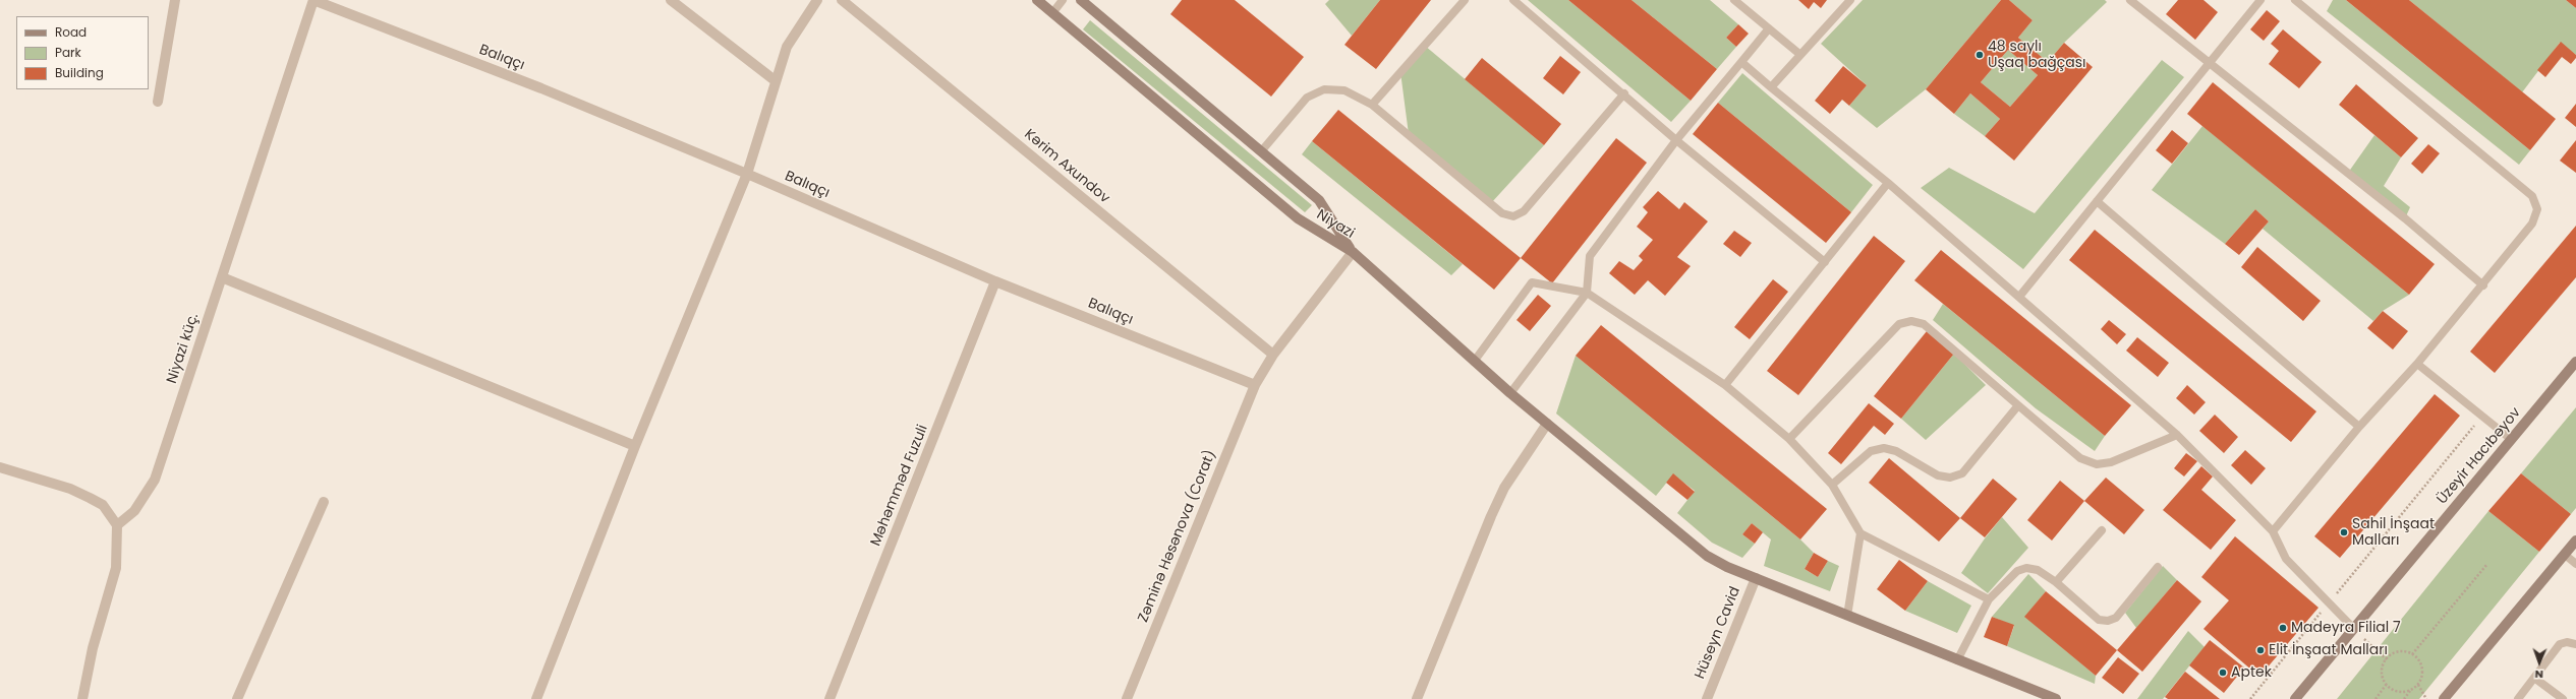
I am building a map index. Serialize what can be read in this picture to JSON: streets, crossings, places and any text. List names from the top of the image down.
{
  "streets": {
    "main road": ["Niyazi", "Üzeyir Hacıbəyov"],
    "street": [
      "Balıqçı",
      "Kərim Axundov",
      "Niyazi küç.",
      "Məhəmməd Fuzuli",
      "Zəminə Həsənova (Corat)",
      "Hüseyn Cavid"
    ]
  },
  "crossings": [
    ["Balıqçı", "Niyazi küç."],
    ["Balıqçı", "Məhəmməd Fuzuli"],
    ["Balıqçı", "Zəminə Həsənova (Corat)"]
  ],
  "places": [
    "48 saylı Uşaq bağçası",
    "Sahil İnşaat Malları",
    "Madeyra Filial 7",
    "Elit İnşaat Malları",
    "Aptek"
  ],
  "legend": ["Road", "Park", "Building"],
  "north": "bottom"
}
